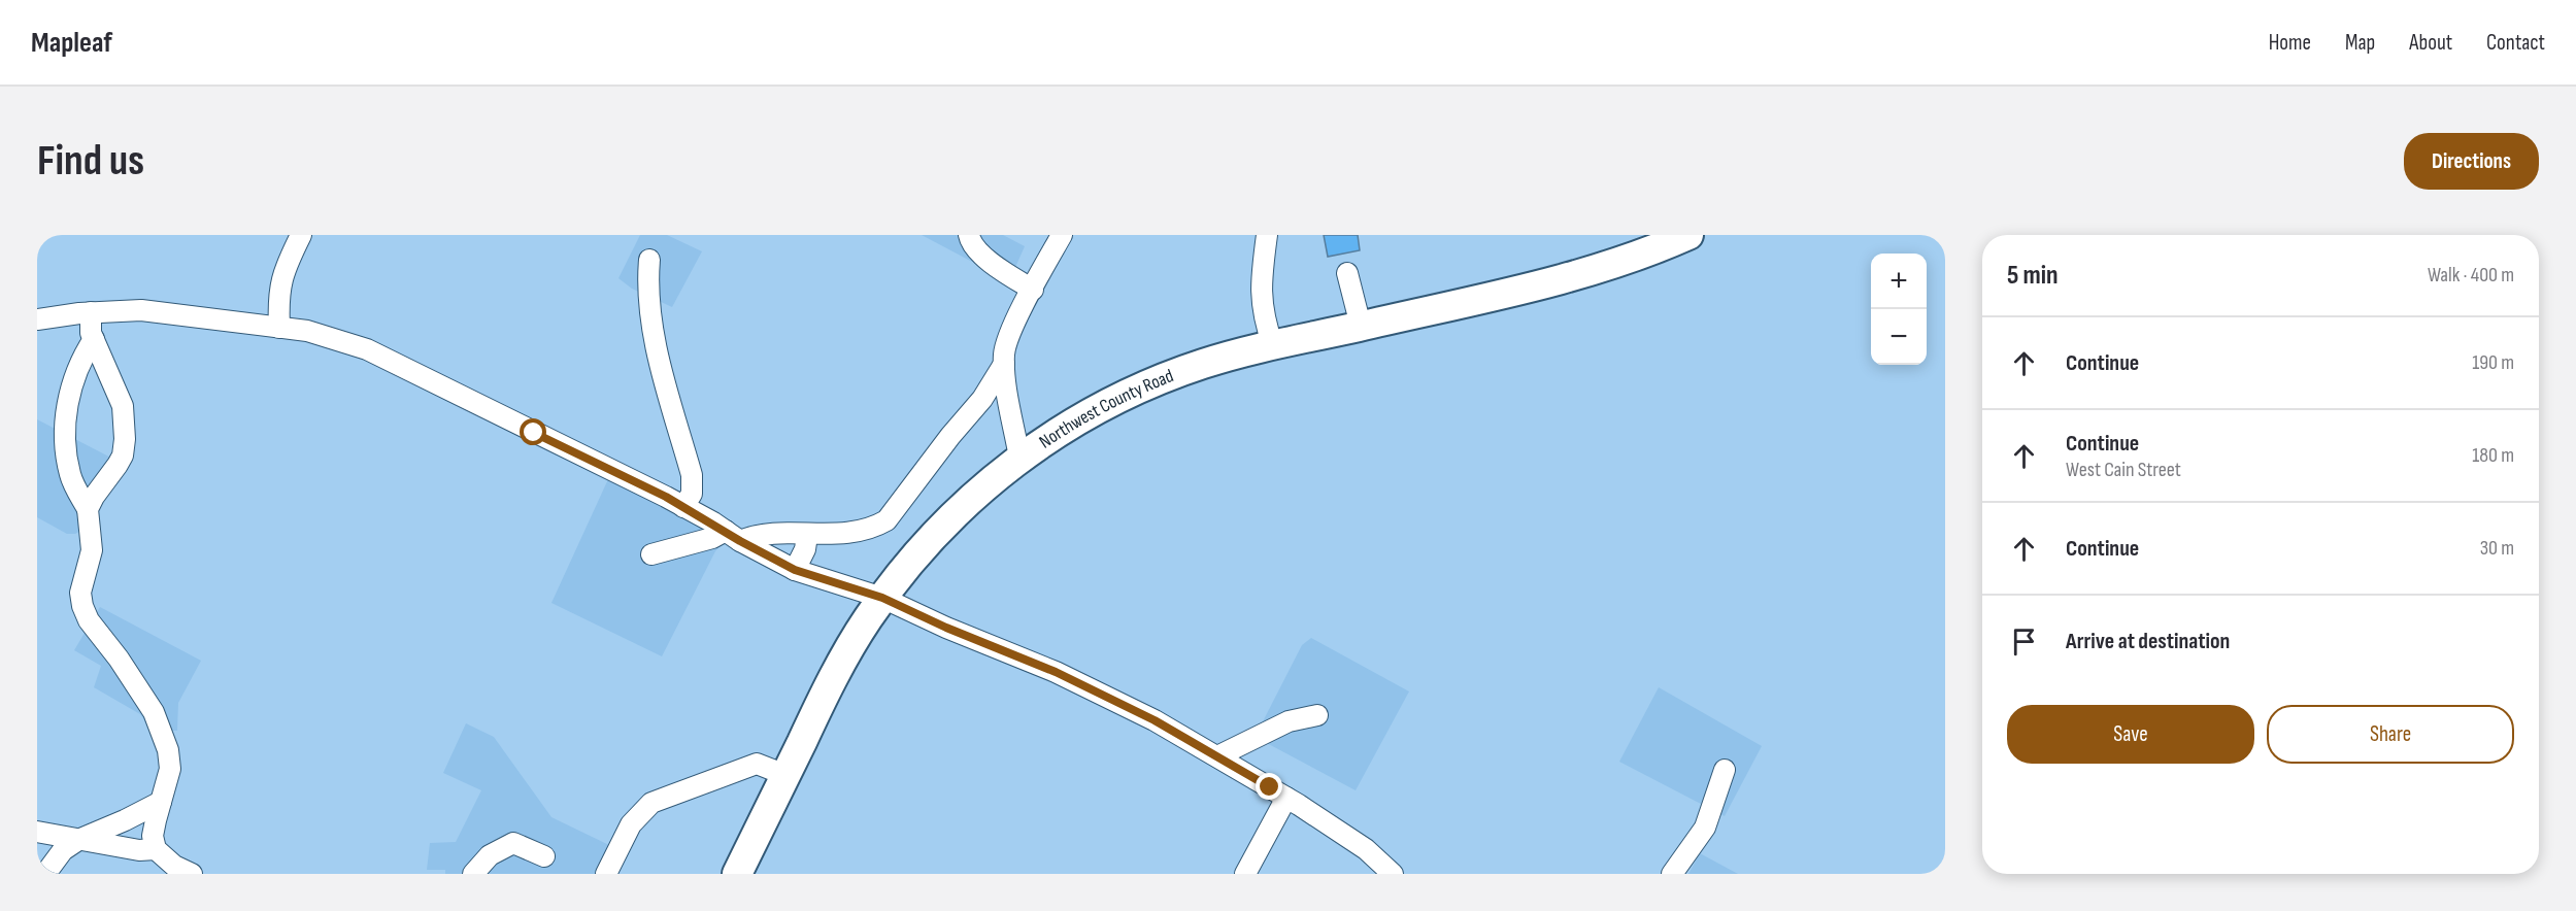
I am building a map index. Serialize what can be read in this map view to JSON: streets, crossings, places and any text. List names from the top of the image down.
{
  "streets": {
    "highway": ["Northwest County Road"]
  },
  "page": {
    "header": "Mapleaf",
    "nav": [
      "Home",
      "Map",
      "About",
      "Contact"
    ],
    "buttons": [
      "Directions",
      ["Save", "Share"]
    ],
    "title": "Find us",
    "heading": ["5 min", "Walk · 400 m"],
    "map_buttons": ["+", "−"],
    "list": [
      ["Continue", "190 m"],
      ["Continue", "West Cain Street", "180 m"],
      ["Continue", "30 m"],
      "Arrive at destination"
    ]
  }
}
